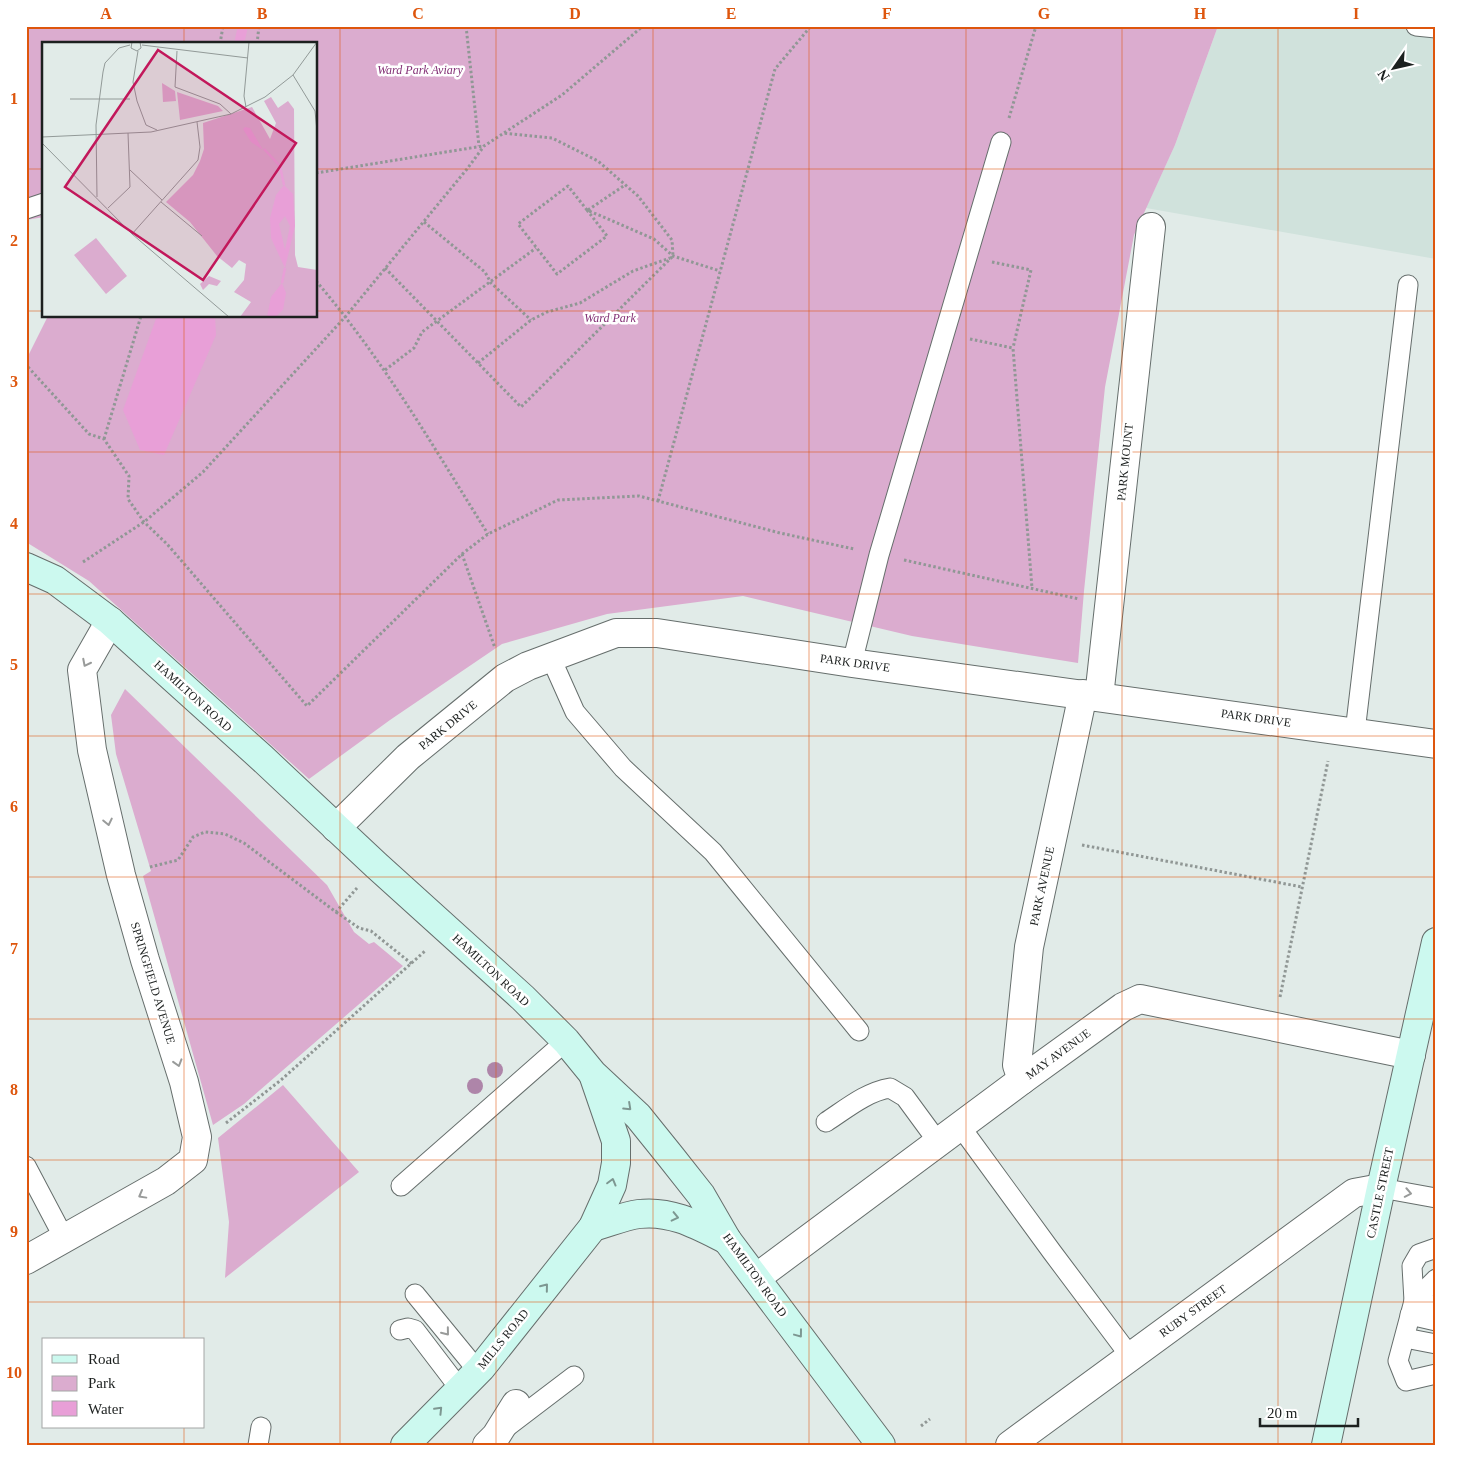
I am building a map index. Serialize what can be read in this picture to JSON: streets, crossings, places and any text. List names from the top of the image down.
{
  "streets": {
    "main road": ["HAMILTON ROAD", "CASTLE STREET", "MILLS ROAD"],
    "street": [
      "PARK MOUNT",
      "PARK DRIVE",
      "PARK AVENUE",
      "SPRINGFIELD AVENUE",
      "MAY AVENUE",
      "RUBY STREET"
    ]
  },
  "crossings": [
    ["PARK MOUNT", "PARK DRIVE"],
    ["PARK MOUNT", "PARK AVENUE"],
    ["PARK DRIVE", "HAMILTON ROAD"],
    ["PARK DRIVE", "PARK AVENUE"],
    ["HAMILTON ROAD", "SPRINGFIELD AVENUE"],
    ["HAMILTON ROAD", "MAY AVENUE"],
    ["HAMILTON ROAD", "MILLS ROAD"],
    ["PARK AVENUE", "MAY AVENUE"],
    ["MAY AVENUE", "CASTLE STREET"],
    ["CASTLE STREET", "RUBY STREET"]
  ],
  "one_way": ["SPRINGFIELD AVENUE", "MILLS ROAD"],
  "parks": ["Ward Park Aviary", "Ward Park"],
  "legend": ["Road", "Park", "Water"],
  "scale_bar": "20 m",
  "north": "bottom left",
  "grid": {
    "columns": [
      "A",
      "B",
      "C",
      "D",
      "E",
      "F",
      "G",
      "H",
      "I"
    ],
    "rows": [
      "1",
      "2",
      "3",
      "4",
      "5",
      "6",
      "7",
      "8",
      "9",
      "10"
    ]
  }
}
